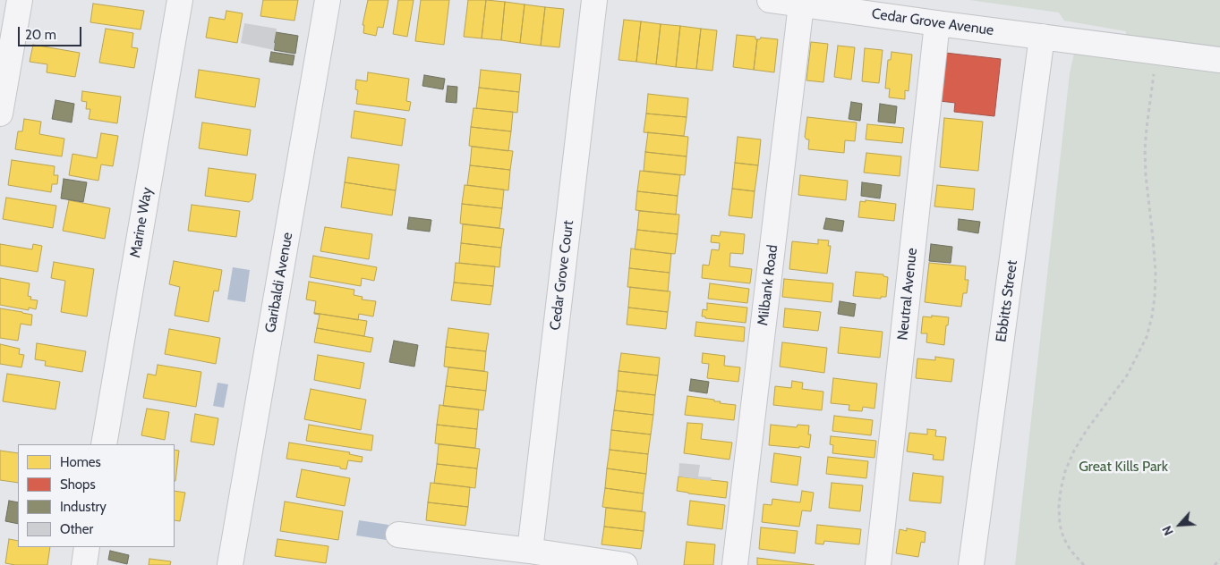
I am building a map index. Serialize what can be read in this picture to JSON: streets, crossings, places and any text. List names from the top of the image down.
{
  "streets": {
    "street": [
      "Cedar Grove Avenue",
      "Marine Way",
      "Cedar Grove Court",
      "Garibaldi Avenue",
      "Milbank Road",
      "Neutral Avenue",
      "Ebbitts Street"
    ]
  },
  "crossings": [
    ["Cedar Grove Avenue", "Milbank Road"],
    ["Cedar Grove Avenue", "Neutral Avenue"],
    ["Cedar Grove Avenue", "Ebbitts Street"]
  ],
  "parks": ["Great Kills Park"],
  "legend": [
    "Homes",
    "Shops",
    "Industry",
    "Other"
  ],
  "scale_bar": "20 m",
  "north": "bottom left"
}
